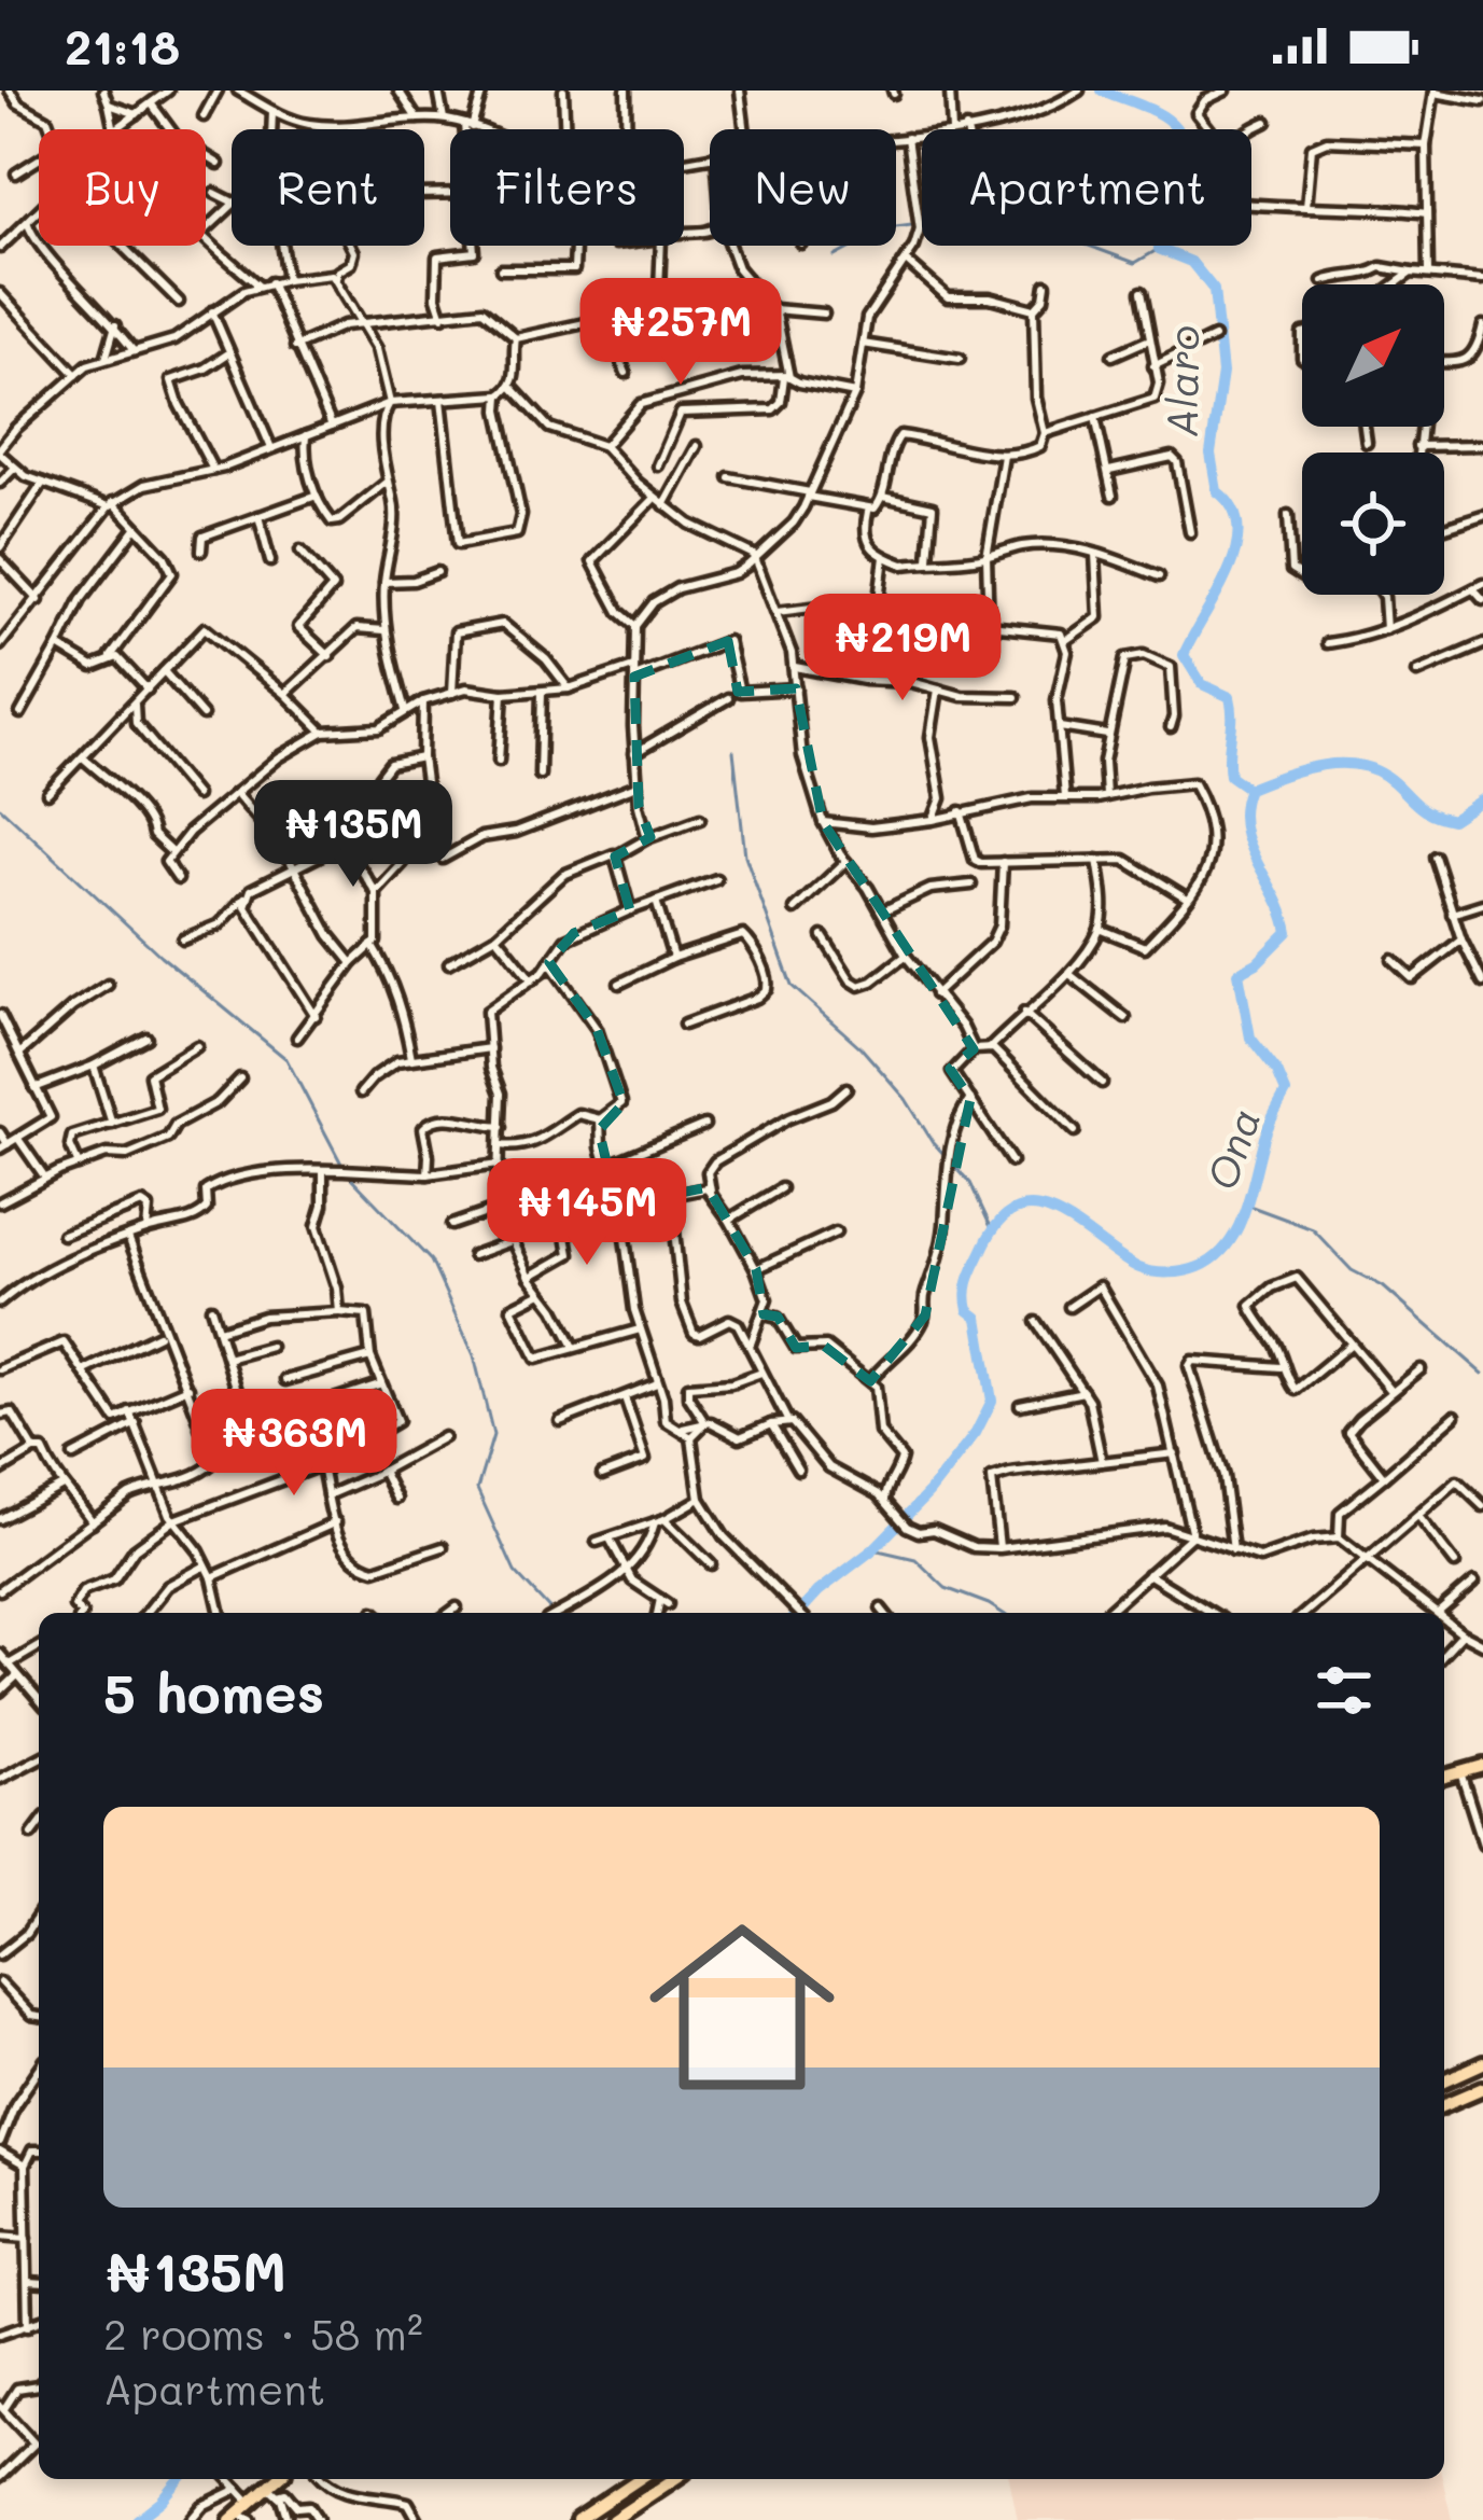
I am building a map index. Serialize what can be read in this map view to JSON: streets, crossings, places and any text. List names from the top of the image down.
{
  "water": ["Alaro", "Ona"],
  "north": "top right",
  "page": {
    "status": "21:18",
    "chip": [
      "Buy",
      "Rent",
      "Filters",
      "New",
      "Apartment"
    ],
    "price": [
      "₦257M",
      "₦219M",
      "₦135M",
      "₦145M",
      "₦363M"
    ],
    "heading": "5 homes",
    "list": [
      {
        "name": "₦135M",
        "note": "2 rooms · 58 m² · Apartment"
      }
    ]
  }
}
